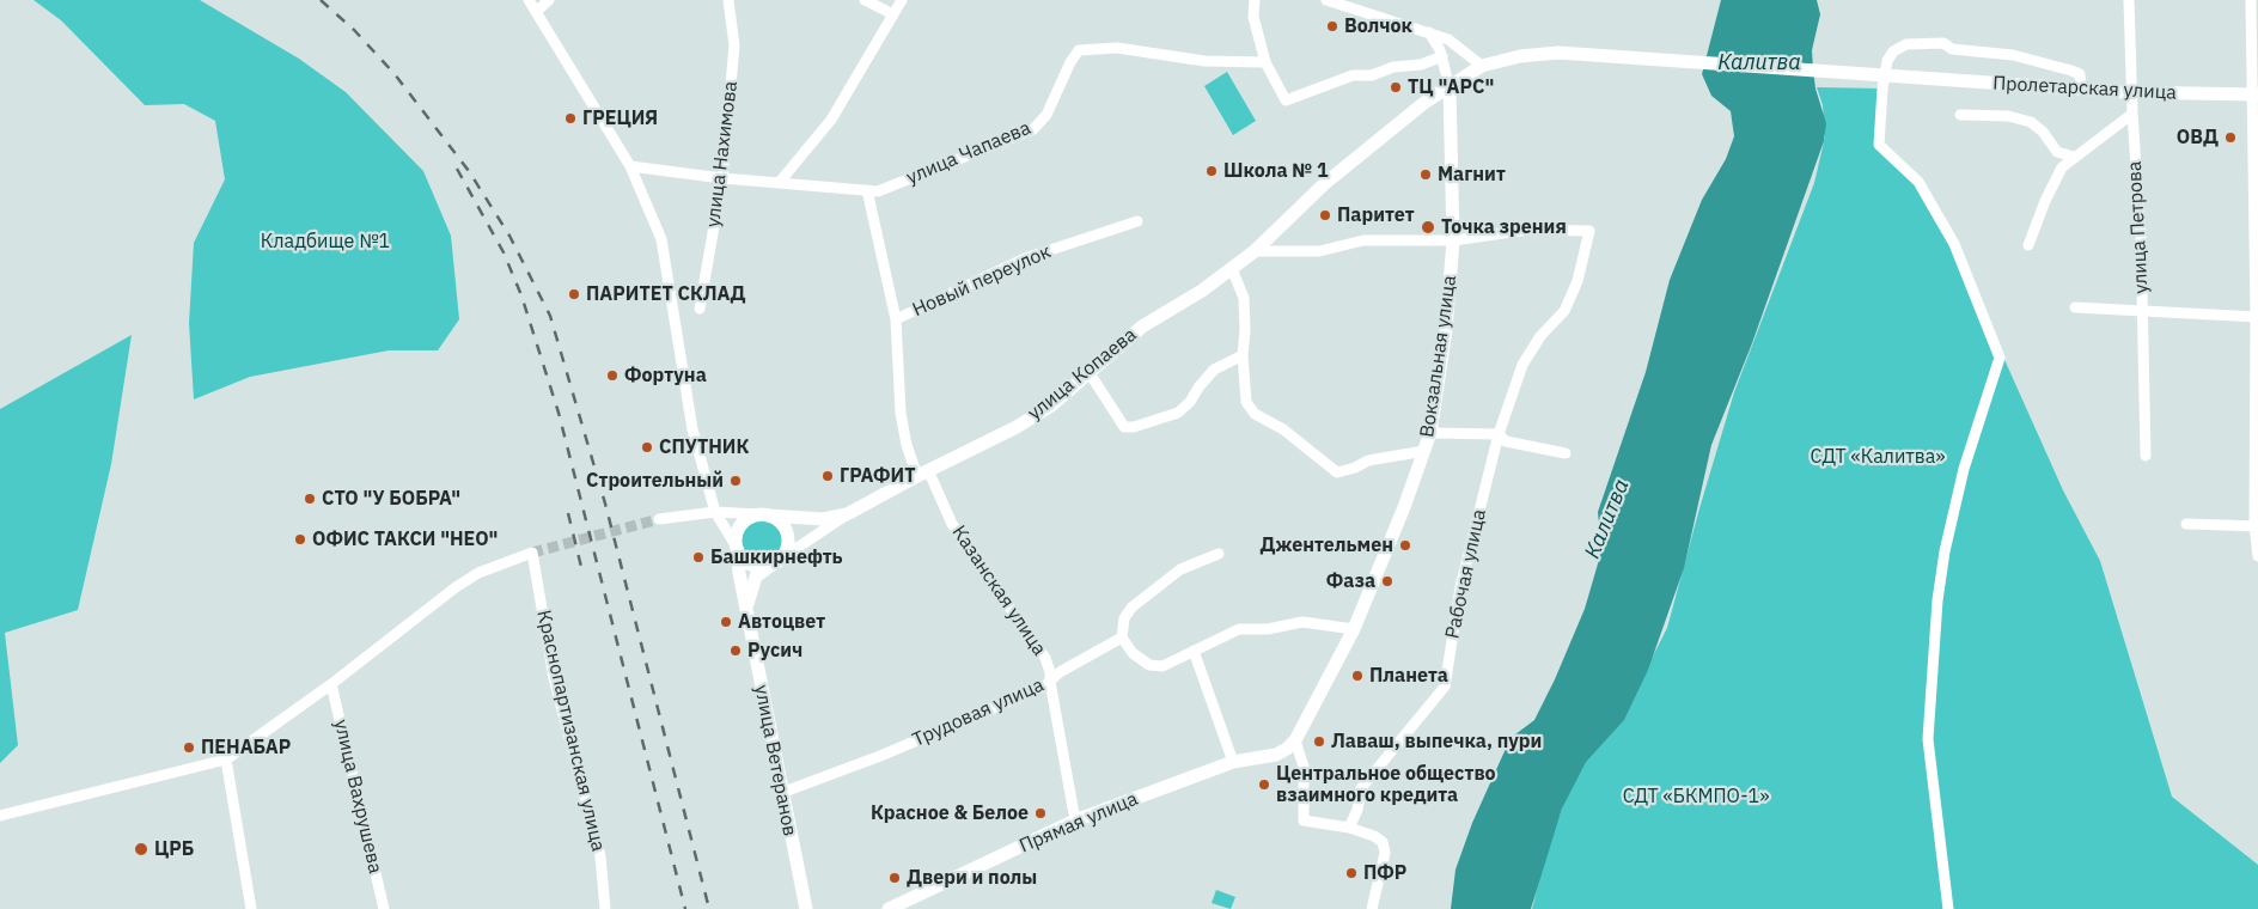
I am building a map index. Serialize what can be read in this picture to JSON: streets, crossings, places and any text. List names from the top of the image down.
{
  "streets": {
    "main road": [
      "Пролетарская улица",
      "Вокзальная улица",
      "улица Копаева",
      "улица Ветеранов",
      "Прямая улица"
    ],
    "street": [
      "улица Чапаева",
      "улица Нахимова",
      "улица Петрова",
      "Новый переулок",
      "Рабочая улица",
      "Казанская улица",
      "Трудовая улица",
      "Краснопартизанская улица",
      "улица Вахрушева"
    ]
  },
  "crossings": [
    ["Пролетарская улица", "улица Петрова"],
    ["Пролетарская улица", "улица Копаева"],
    ["улица Чапаева", "улица Нахимова"],
    ["улица Чапаева", "Казанская улица"],
    ["Новый переулок", "Казанская улица"],
    ["Вокзальная улица", "улица Копаева"],
    ["Вокзальная улица", "Рабочая улица"],
    ["Вокзальная улица", "Прямая улица"],
    ["улица Копаева", "Казанская улица"],
    ["улица Копаева", "улица Ветеранов"],
    ["Казанская улица", "Трудовая улица"],
    ["Казанская улица", "Прямая улица"],
    ["Трудовая улица", "улица Ветеранов"],
    ["Краснопартизанская улица", "улица Вахрушева"]
  ],
  "water": ["Калитва"],
  "parks": ["Кладбище №1", "СДТ «Калитва»", "СДТ «БКМПО-1»"],
  "places": [
    "Волчок",
    "ТЦ \"АРС\"",
    "ГРЕЦИЯ",
    "ОВД",
    "Школа № 1",
    "Магнит",
    "Паритет",
    "Точка зрения",
    "ПАРИТЕТ СКЛАД",
    "Фортуна",
    "СПУТНИК",
    "ГРАФИТ",
    "Строительный",
    "СТО \"У БОБРА\"",
    "ОФИС ТАКСИ \"НЕО\"",
    "Джентельмен",
    "Башкирнефть",
    "Фаза",
    "Автоцвет",
    "Русич",
    "Планета",
    "Лаваш, выпечка, пури",
    "ПЕНАБАР",
    "Центральное общество взаимного кредита",
    "Красное & Белое",
    "ЦРБ",
    "ПФР",
    "Двери и полы"
  ]
}
